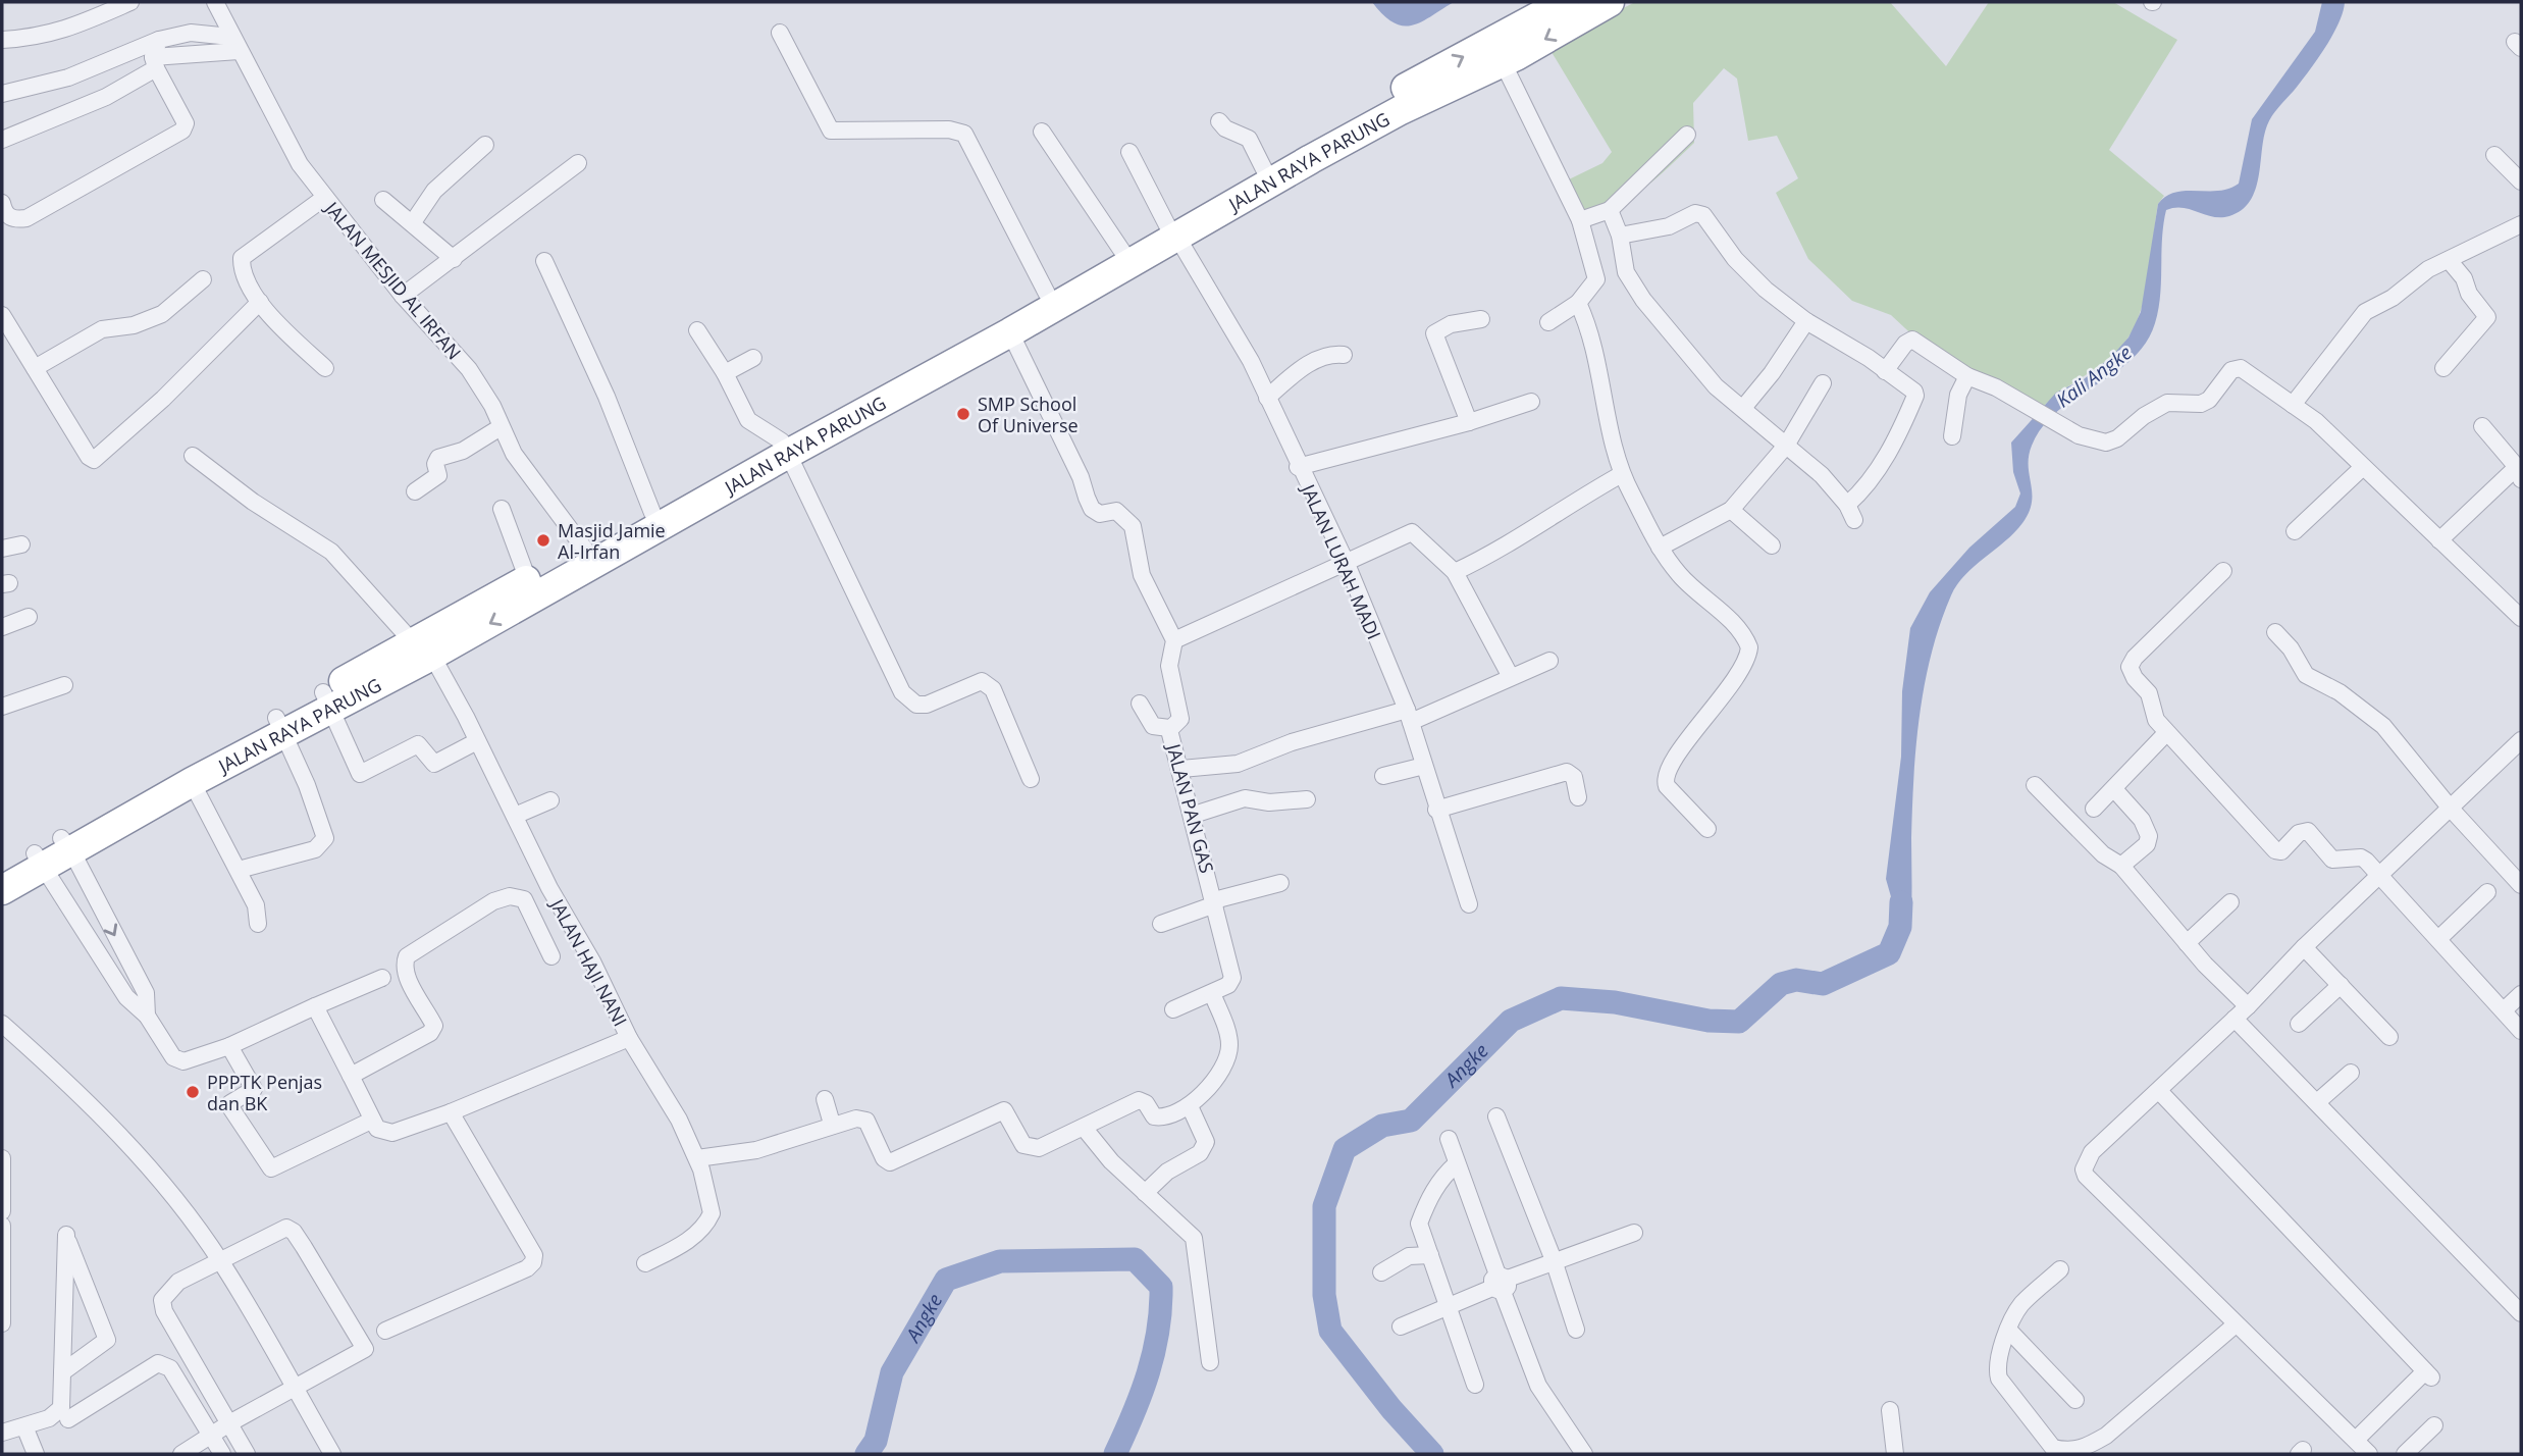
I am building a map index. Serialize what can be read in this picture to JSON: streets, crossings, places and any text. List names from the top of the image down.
{
  "streets": {
    "highway": ["JALAN RAYA PARUNG"],
    "street": [
      "JALAN MESJID AL IRFAN",
      "JALAN LURAH MADI",
      "JALAN PAN GAS",
      "JALAN HAJI NANI"
    ]
  },
  "crossings": [
    ["JALAN RAYA PARUNG", "JALAN MESJID AL IRFAN"],
    ["JALAN RAYA PARUNG", "JALAN LURAH MADI"],
    ["JALAN RAYA PARUNG", "JALAN HAJI NANI"]
  ],
  "water": ["Kali Angke", "Angke"],
  "places": ["SMP School Of Universe", "Masjid Jamie Al-Irfan", "PPPTK Penjas dan BK"]
}
